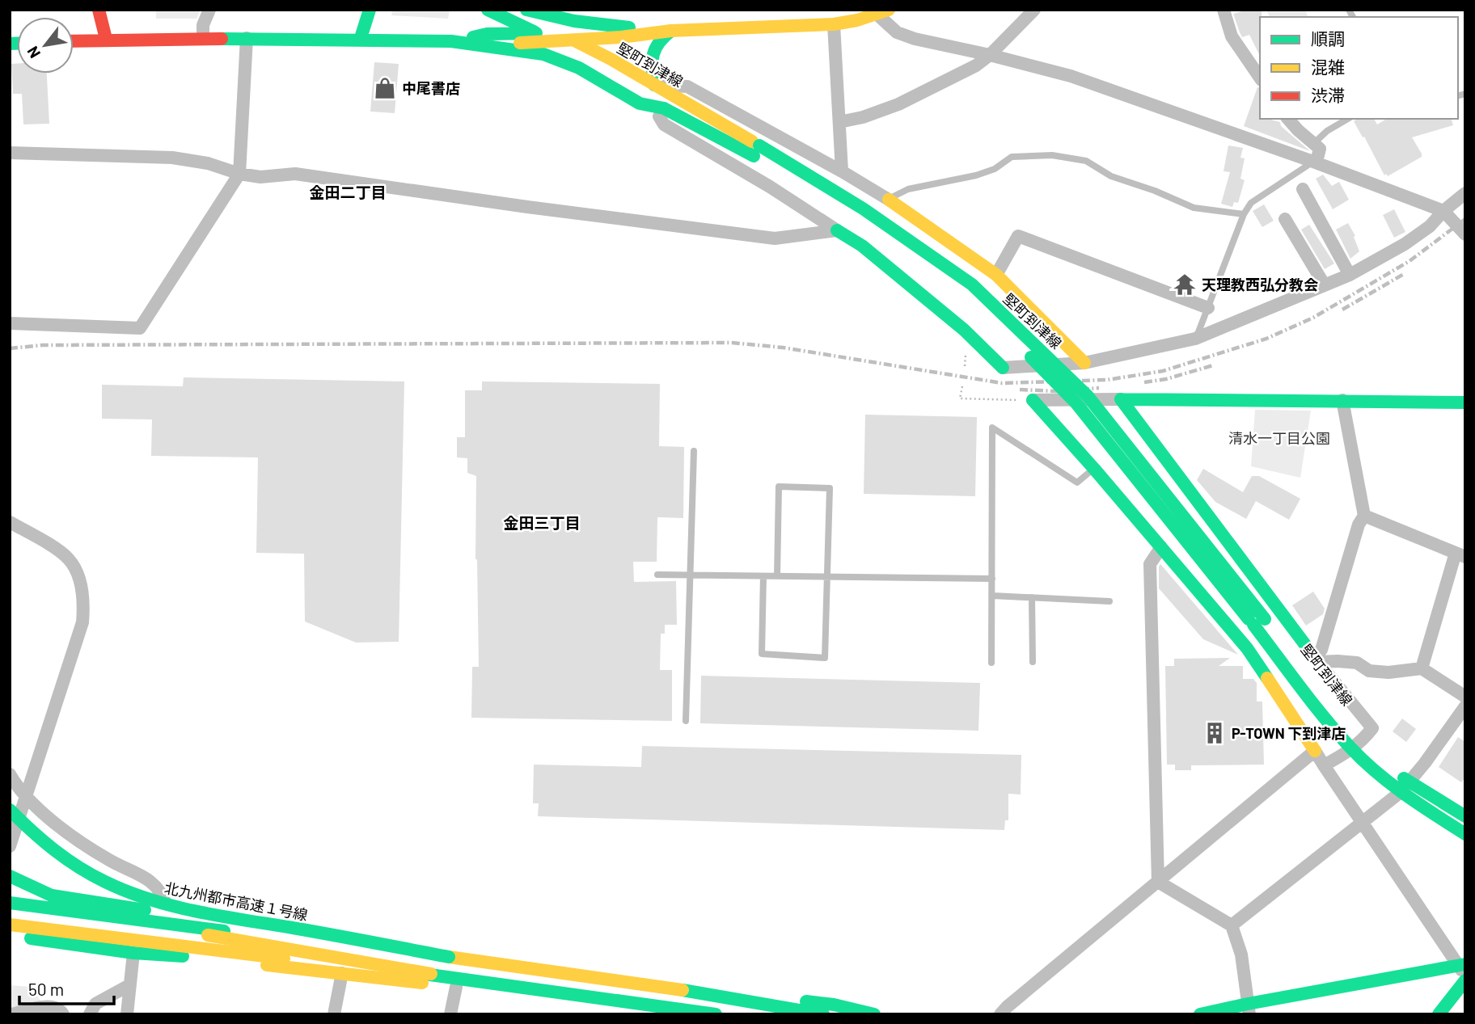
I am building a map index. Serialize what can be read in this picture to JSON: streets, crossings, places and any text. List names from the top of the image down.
{
  "streets": {
    "main road": ["堅町到津線", "北九州都市高速１号線"]
  },
  "districts": ["金田二丁目", "金田三丁目"],
  "parks": ["清水一丁目公園"],
  "places": {
    "shop": ["中尾書店"],
    "temple": ["天理教西弘分教会"],
    "building": ["P-TOWN 下到津店"]
  },
  "legend": ["順調", "混雑", "渋滞"],
  "scale_bar": "50 m",
  "north": "bottom left"
}
